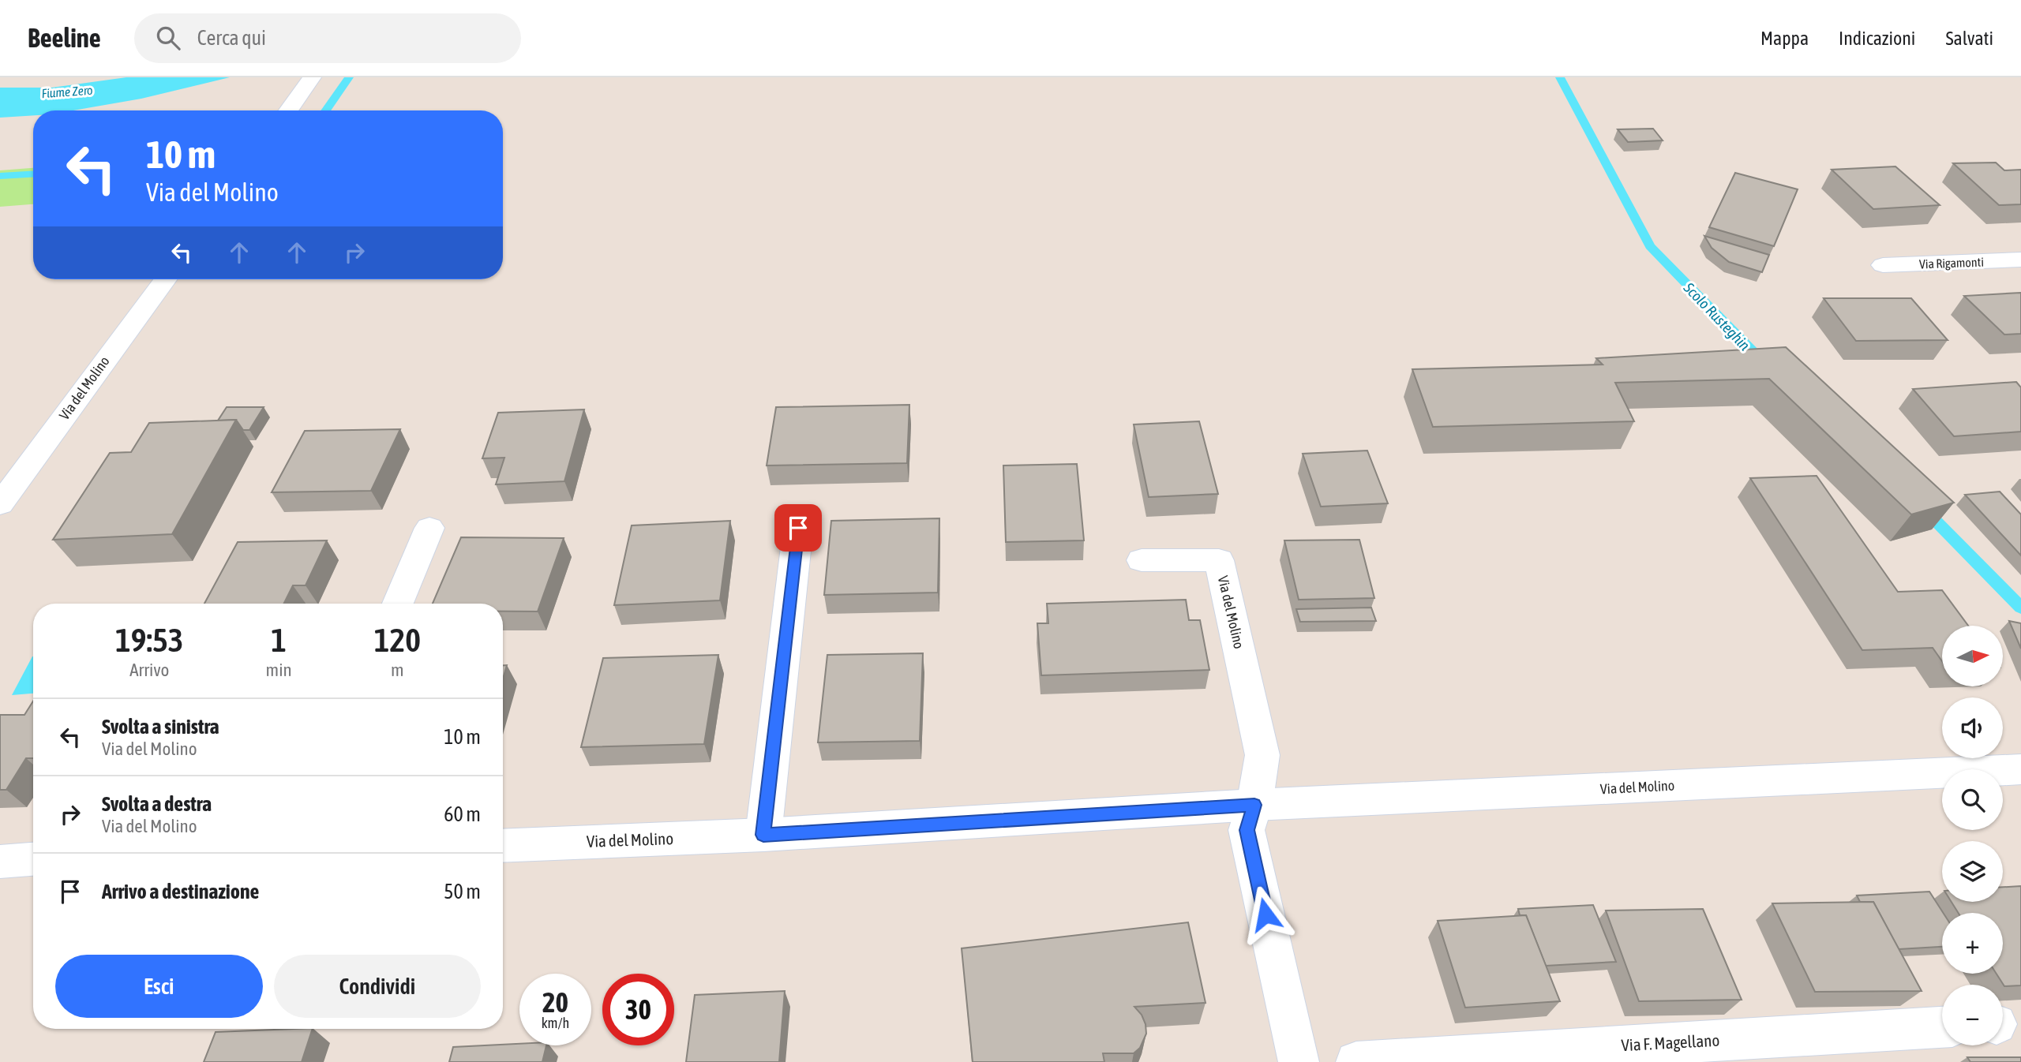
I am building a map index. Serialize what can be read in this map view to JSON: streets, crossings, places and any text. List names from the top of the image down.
{
  "streets": {
    "street": ["Via Rigamonti", "Via del Molino", "Via F. Magellano"]
  },
  "water": ["Fiume Zero", "Scolo Rusteghin"],
  "north": "right",
  "page": {
    "header": "Beeline",
    "search": "Cerca qui",
    "nav": ["Mappa", "Indicazioni", "Salvati"],
    "turn": ["10 m", "Via del Molino"],
    "eta": [
      "19:53",
      "Arrivo",
      "1",
      "min",
      "120",
      "m"
    ],
    "map_buttons": ["+", "−"],
    "list": [
      {
        "name": "Svolta a sinistra",
        "note": "Via del Molino",
        "value": "10 m"
      },
      {
        "name": "Svolta a destra",
        "note": "Via del Molino",
        "value": "60 m"
      },
      {
        "name": "Arrivo a destinazione",
        "value": "50 m"
      }
    ],
    "buttons": ["Esci", "Condividi"],
    "speed": "20 km/h",
    "limit": "30"
  }
}
